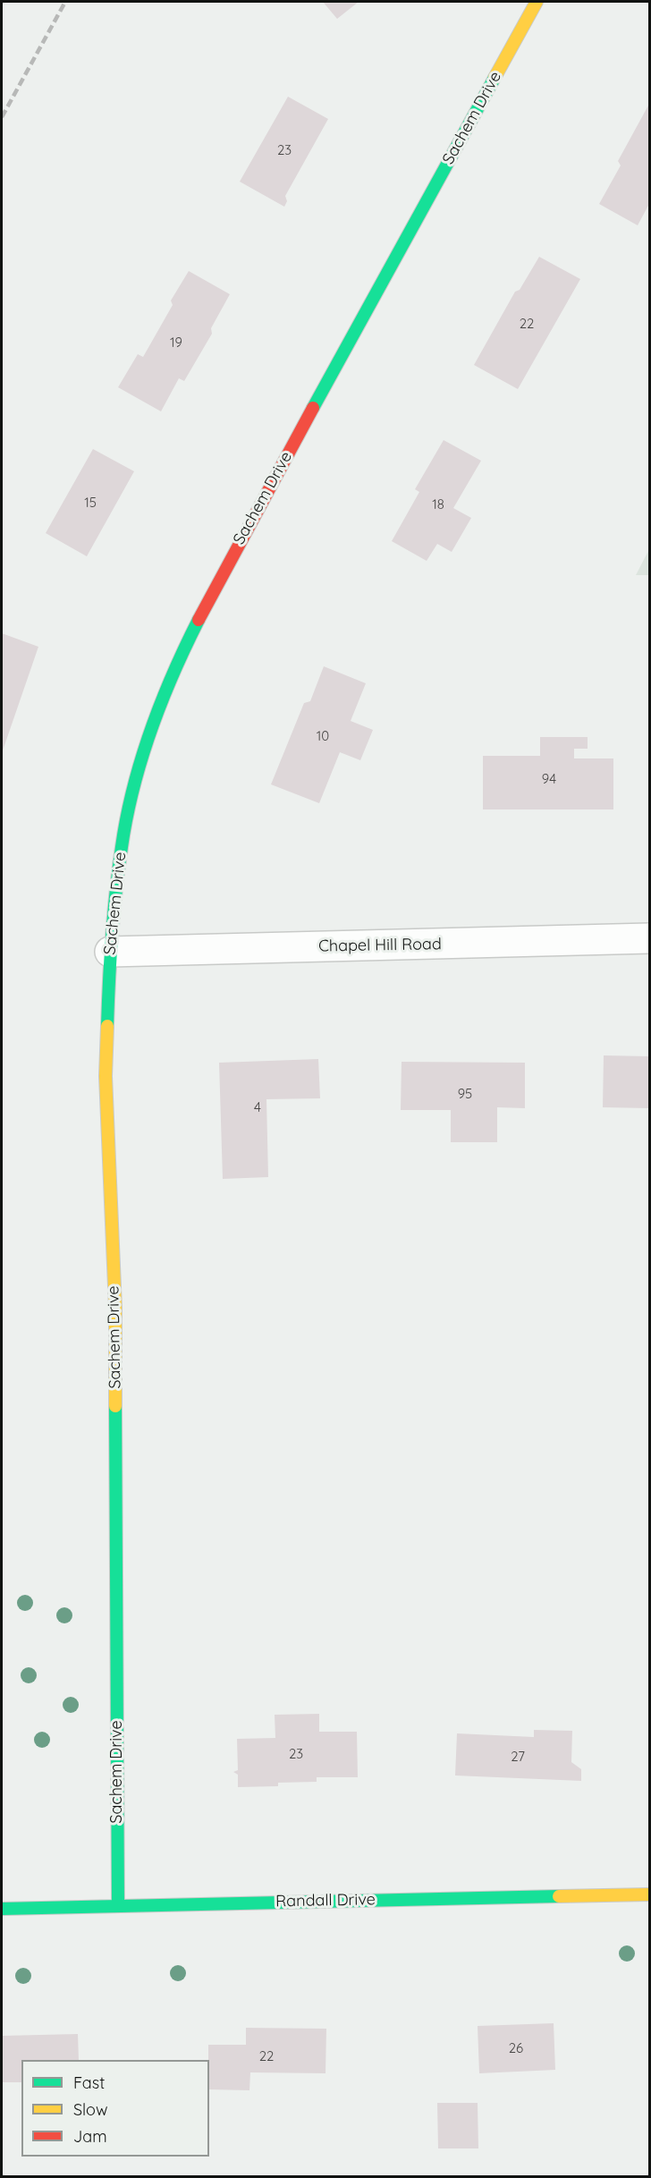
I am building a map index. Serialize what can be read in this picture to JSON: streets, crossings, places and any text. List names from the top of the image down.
{
  "streets": {
    "street": ["Sachem Drive", "Chapel Hill Road", "Randall Drive"]
  },
  "crossings": [
    ["Sachem Drive", "Chapel Hill Road"],
    ["Sachem Drive", "Randall Drive"]
  ],
  "house_numbers": [
    "23",
    "22",
    "19",
    "15",
    "18",
    "10",
    "94",
    "95",
    "4",
    "23",
    "27",
    "26",
    "22"
  ],
  "legend": ["Fast", "Slow", "Jam"]
}
